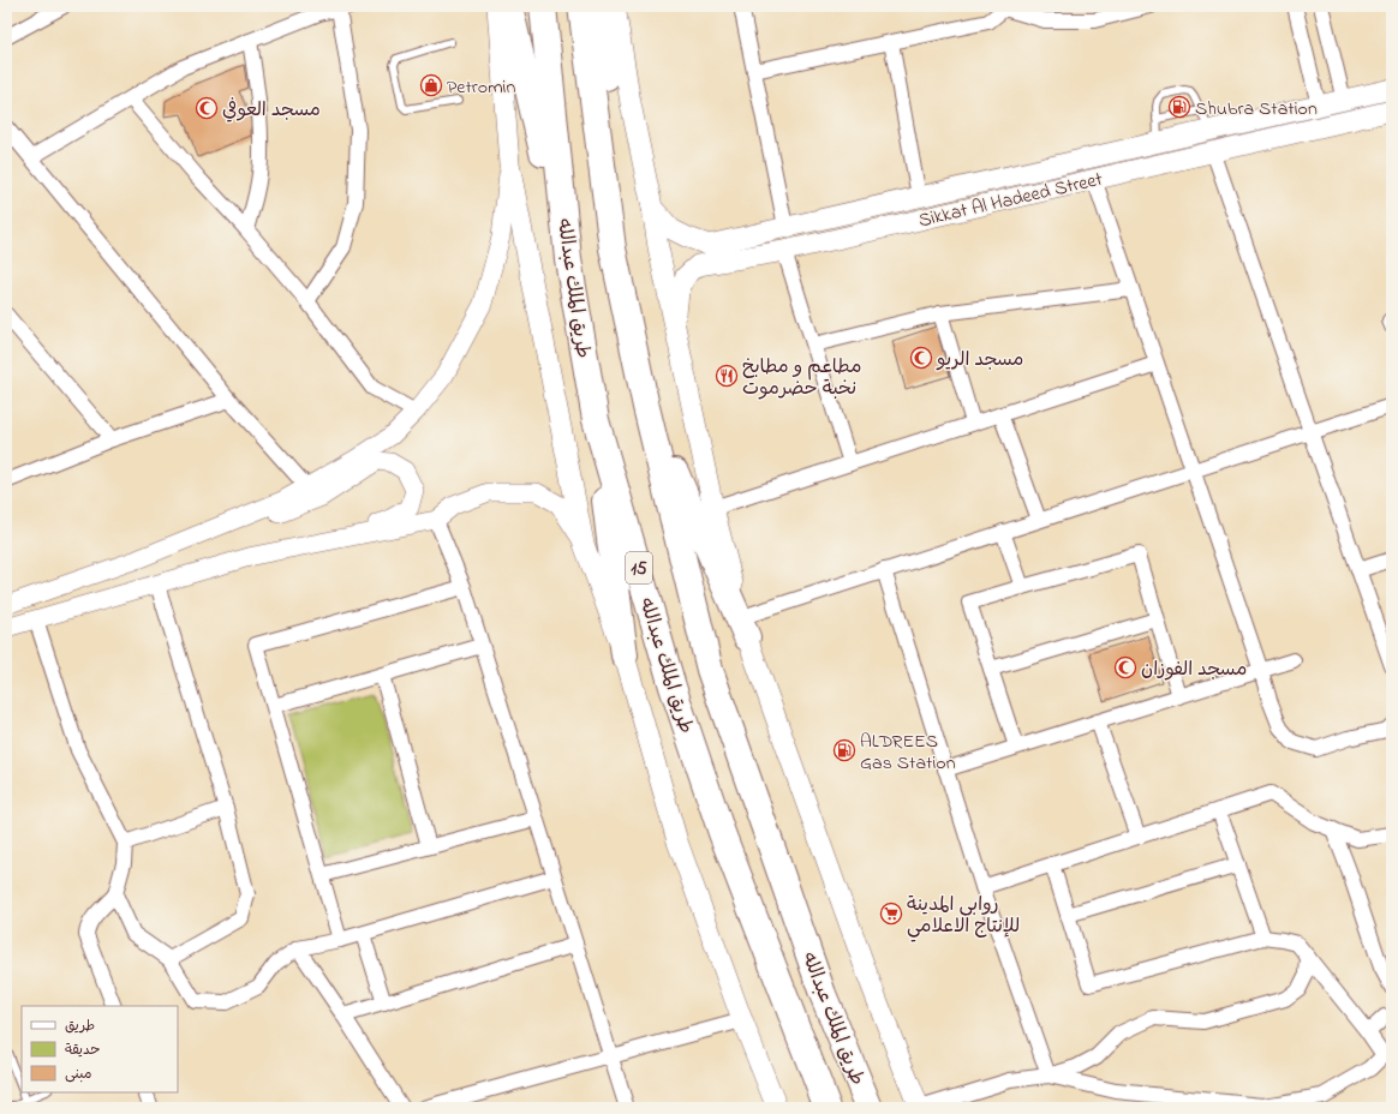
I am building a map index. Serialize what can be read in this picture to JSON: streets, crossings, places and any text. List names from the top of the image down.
{
  "streets": {
    "highway": ["طريق الملك عبدالله", "15"],
    "main road": ["Sikkat Al Hadeed Street"]
  },
  "places": {
    "shop": ["Petromin"],
    "fuel station": ["Shubra Station", "ALDREES Gas Station"],
    "mosque": ["مسجد العوفي", "مسجد الريو", "مسجد الفوزان"],
    "restaurant": ["مطاعم و مطابخ نخبة حضرموت"],
    "supermarket": ["روابي المدينة للإنتاج الاعلامي"]
  },
  "legend": ["طريق", "حديقة", "مبنى"]
}
